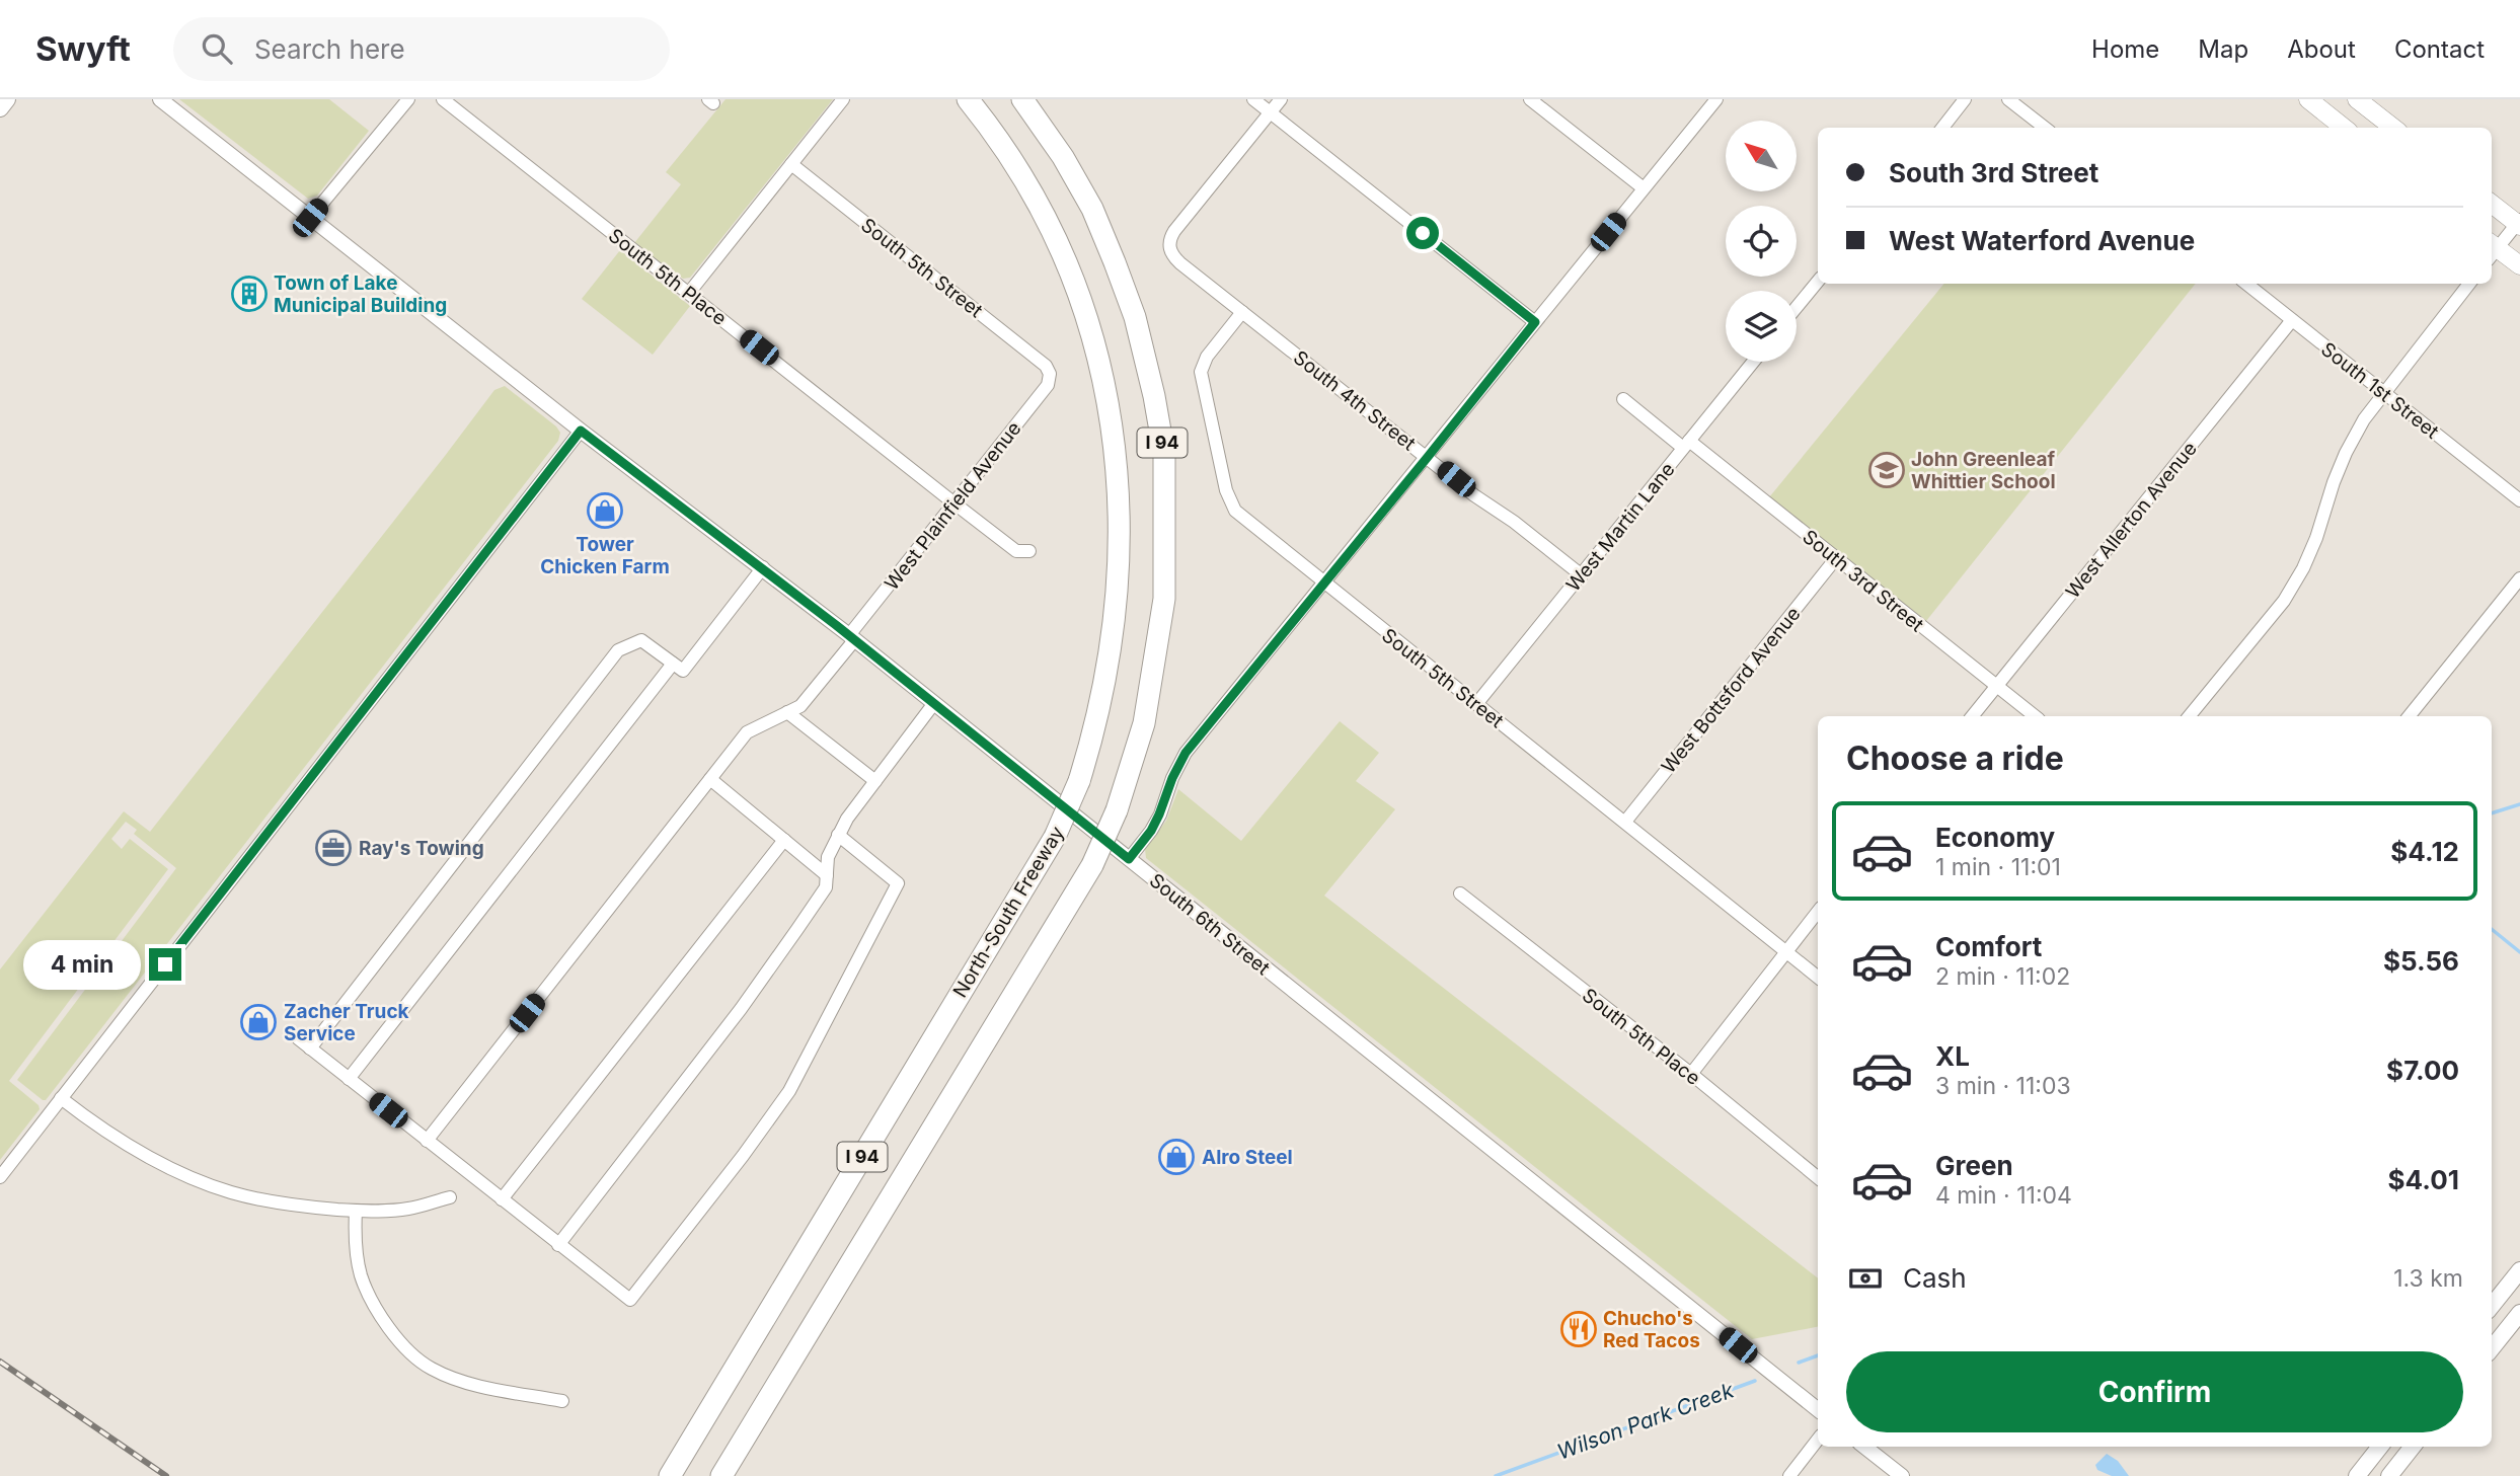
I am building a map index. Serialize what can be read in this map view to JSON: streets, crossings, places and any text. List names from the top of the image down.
{
  "streets": {
    "highway": ["I 94", "North-South Freeway"],
    "street": [
      "South 5th Street",
      "South 5th Place",
      "South 1st Street",
      "South 4th Street",
      "West Plainfield Avenue",
      "West Allerton Avenue",
      "West Martin Lane",
      "South 3rd Street",
      "West Bottsford Avenue",
      "South 6th Street"
    ]
  },
  "crossings": [
    ["South 5th Street", "South 4th Street"],
    ["South 5th Street", "West Plainfield Avenue"],
    ["South 5th Street", "West Martin Lane"],
    ["South 5th Street", "West Bottsford Avenue"],
    ["South 5th Place", "West Plainfield Avenue"],
    ["South 1st Street", "West Allerton Avenue"],
    ["South 4th Street", "West Martin Lane"],
    ["West Plainfield Avenue", "South 6th Street"],
    ["West Allerton Avenue", "South 3rd Street"],
    ["West Martin Lane", "South 3rd Street"],
    ["South 3rd Street", "West Bottsford Avenue"]
  ],
  "water": ["Wilson Park Creek"],
  "places": {
    "building": ["Town of Lake Municipal Building"],
    "school or university": ["John Greenleaf Whittier School"],
    "shop": ["Tower Chicken Farm", "Zacher Truck Service", "Alro Steel"],
    "office": ["Ray's Towing"],
    "restaurant": ["Chucho's Red Tacos"]
  },
  "north": "top left",
  "page": {
    "header": "Swyft",
    "search": "Search here",
    "nav": [
      "Home",
      "Map",
      "About",
      "Contact"
    ],
    "banner": ["South 3rd Street", "West Waterford Avenue"],
    "heading": "Choose a ride",
    "list": [
      {
        "name": "Economy",
        "note": "1 min · 11:01",
        "value": "$4.12"
      },
      {
        "name": "Comfort",
        "note": "2 min · 11:02",
        "value": "$5.56"
      },
      {
        "name": "XL",
        "note": "3 min · 11:03",
        "value": "$7.00"
      },
      {
        "name": "Green",
        "note": "4 min · 11:04",
        "value": "$4.01"
      }
    ],
    "bubble": "4 min",
    "pay": ["Cash", "1.3 km"],
    "buttons": "Confirm"
  }
}
